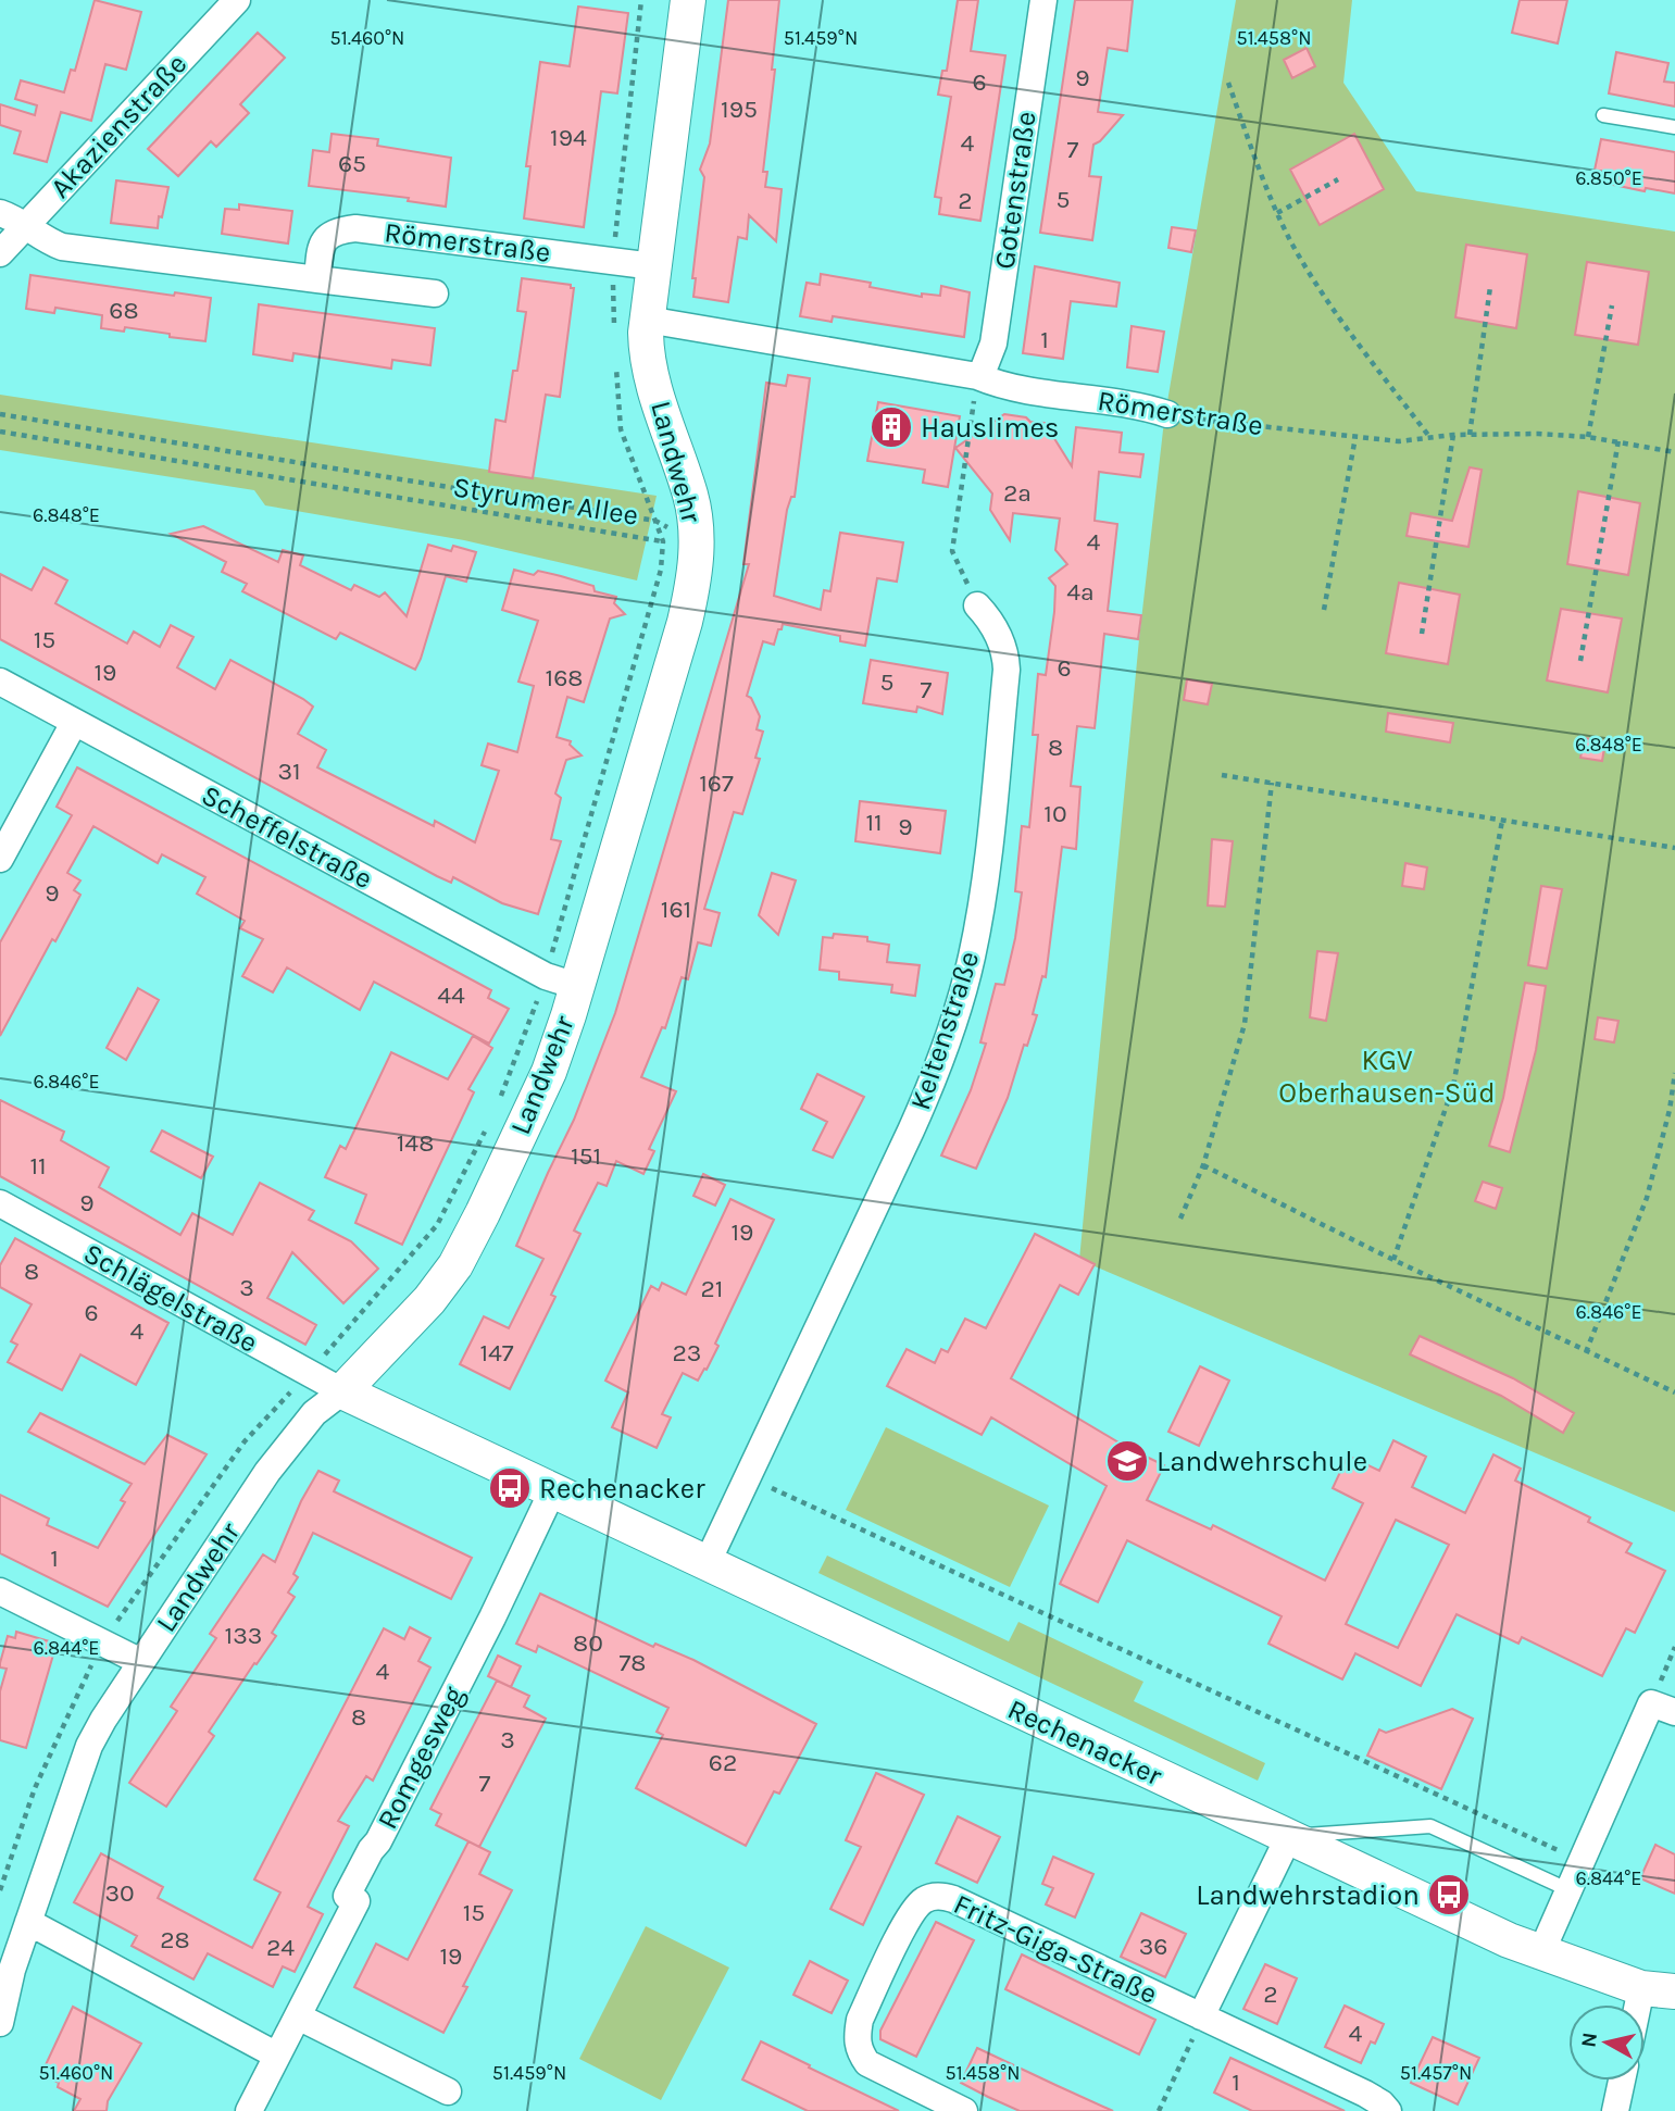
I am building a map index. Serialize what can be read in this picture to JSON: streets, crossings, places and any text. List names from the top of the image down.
{
  "streets": {
    "street": [
      "Akazienstraße",
      "Gotenstraße",
      "Römerstraße",
      "Landwehr",
      "Scheffelstraße",
      "Keltenstraße",
      "Schlägelstraße",
      "Rechenacker",
      "Romgesweg",
      "Fritz-Giga-Straße"
    ],
    "path": ["Styrumer Allee"]
  },
  "crossings": [
    ["Akazienstraße", "Römerstraße"],
    ["Gotenstraße", "Römerstraße"],
    ["Römerstraße", "Landwehr"],
    ["Landwehr", "Styrumer Allee"],
    ["Landwehr", "Scheffelstraße"],
    ["Landwehr", "Schlägelstraße"],
    ["Landwehr", "Rechenacker"],
    ["Keltenstraße", "Rechenacker"],
    ["Schlägelstraße", "Rechenacker"],
    ["Rechenacker", "Romgesweg"]
  ],
  "parks": ["KGV Oberhausen-Süd"],
  "places": {
    "building": ["Hauslimes"],
    "school or university": ["Landwehrschule"],
    "bus stop": ["Rechenacker", "Landwehrstadion"]
  },
  "house_numbers": [
    "9",
    "6",
    "195",
    "194",
    "4",
    "7",
    "65",
    "5",
    "2",
    "68",
    "1",
    "2a",
    "4",
    "4a",
    "15",
    "6",
    "19",
    "168",
    "5",
    "7",
    "8",
    "31",
    "167",
    "10",
    "11",
    "9",
    "9",
    "161",
    "44",
    "148",
    "151",
    "11",
    "9",
    "19",
    "8",
    "3",
    "21",
    "6",
    "4",
    "147",
    "23",
    "1",
    "133",
    "80",
    "78",
    "4",
    "8",
    "3",
    "62",
    "7",
    "30",
    "15",
    "28",
    "36",
    "24",
    "19",
    "2",
    "4",
    "1"
  ],
  "north": "left",
  "coordinates": [
    "51.460°N",
    "51.459°N",
    "51.458°N",
    "6.850°E",
    "6.848°E",
    "6.846°E",
    "6.844°E",
    "51.457°N"
  ]
}
